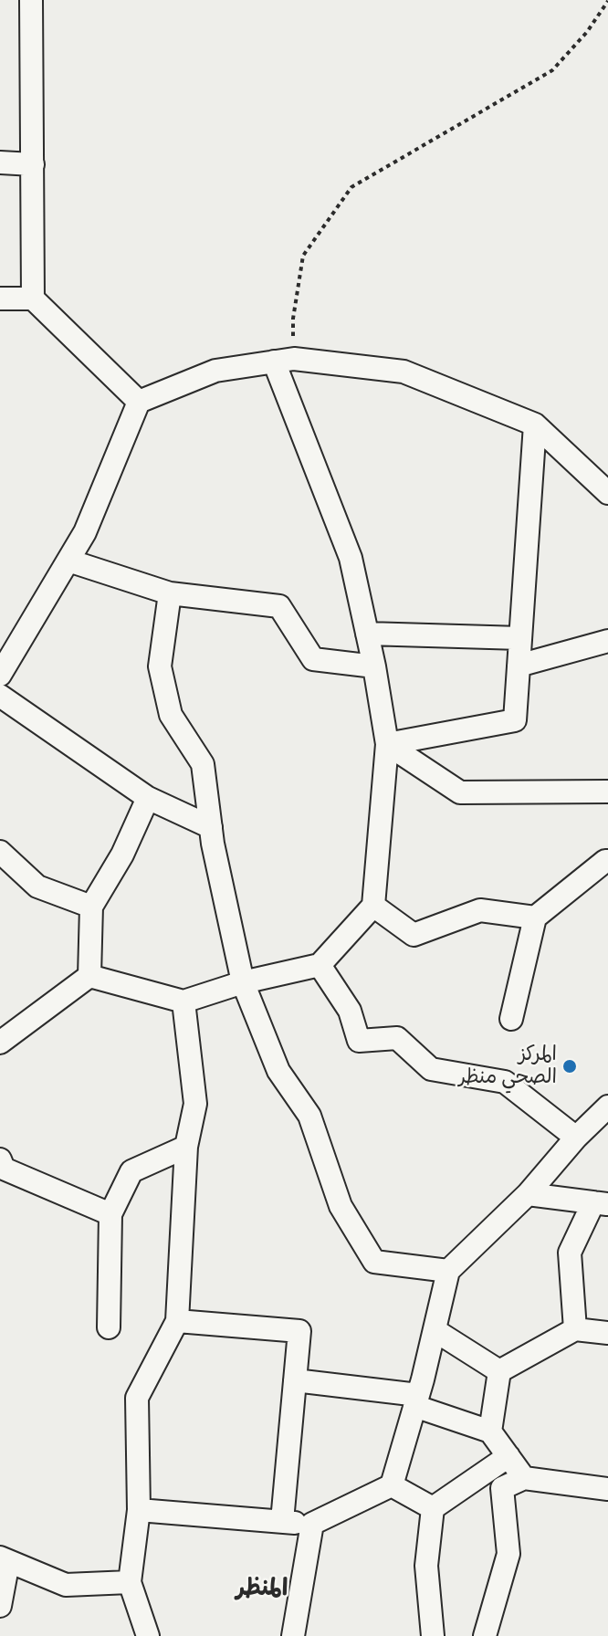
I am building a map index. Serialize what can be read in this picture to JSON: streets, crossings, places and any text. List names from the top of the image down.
{
  "districts": ["المنظر"],
  "places": ["المركز الصحي منظر"]
}
